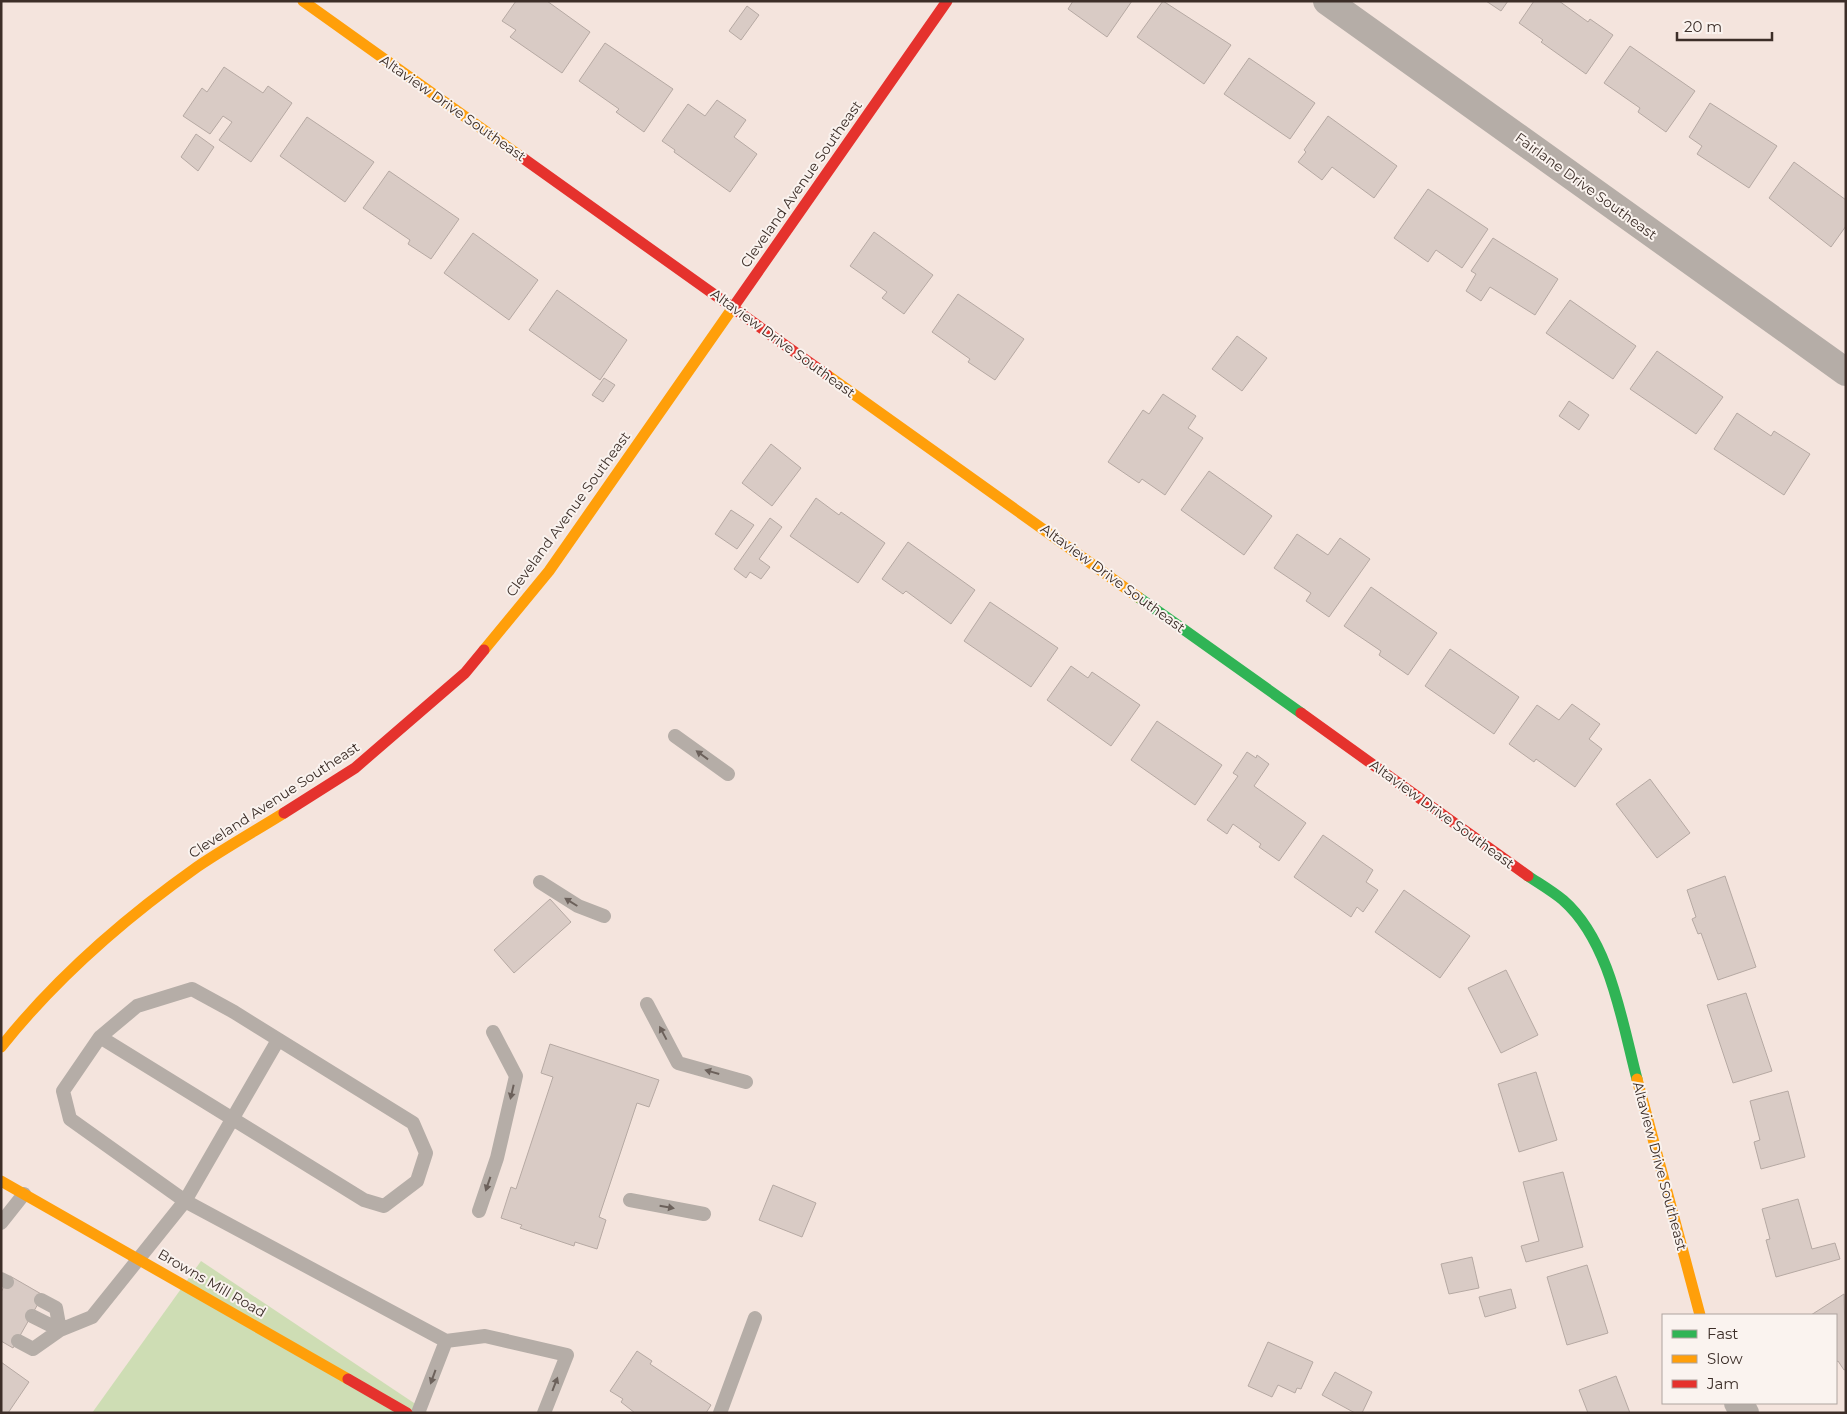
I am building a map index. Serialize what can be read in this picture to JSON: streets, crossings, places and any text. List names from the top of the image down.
{
  "streets": {
    "street": [
      "Altaview Drive Southeast",
      "Cleveland Avenue Southeast",
      "Fairlane Drive Southeast",
      "Browns Mill Road"
    ]
  },
  "crossings": [
    ["Altaview Drive Southeast", "Cleveland Avenue Southeast"]
  ],
  "legend": ["Fast", "Slow", "Jam"],
  "scale_bar": "20 m"
}
